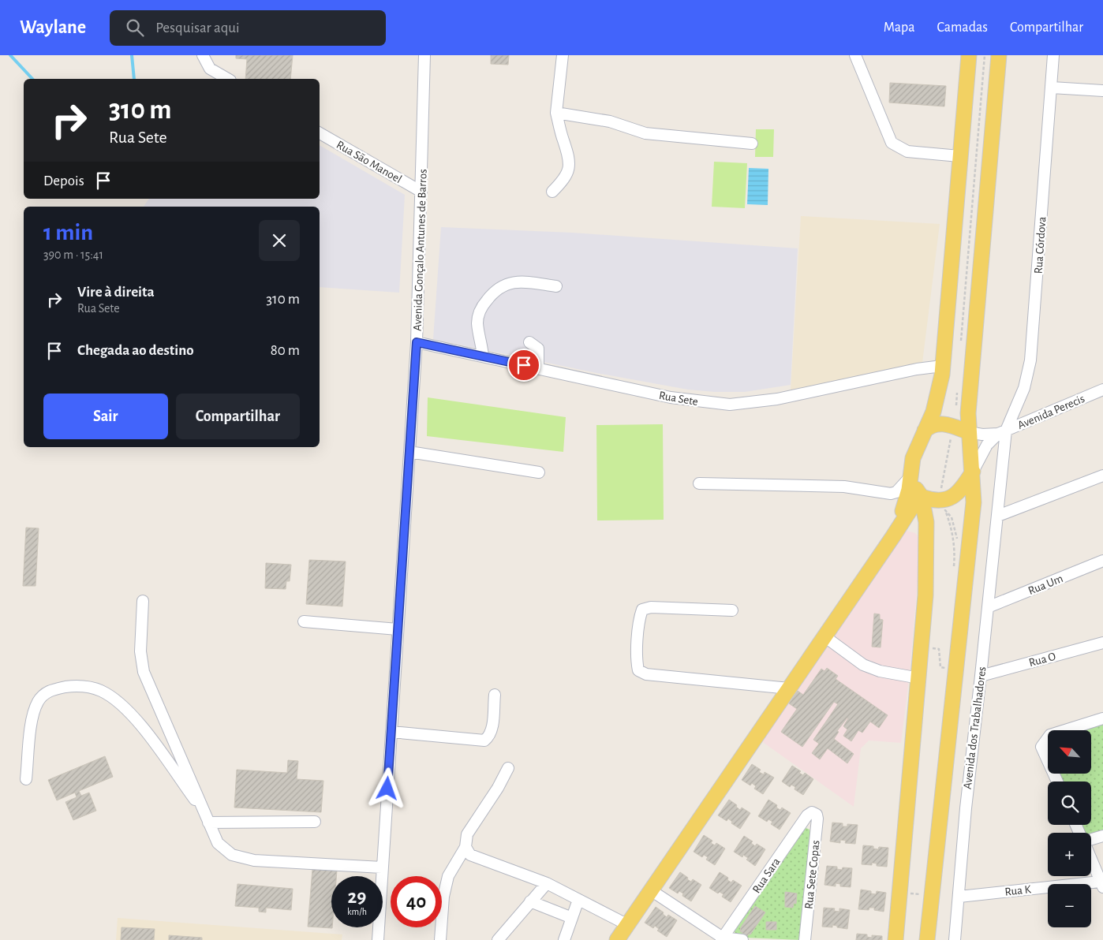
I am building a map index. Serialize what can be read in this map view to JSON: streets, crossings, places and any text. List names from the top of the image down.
{
  "streets": {
    "street": [
      "Rua São Manoel",
      "Rua Córdova",
      "Avenida Gonçalo Antunes de Barros",
      "Rua Sete",
      "Avenida Perecis",
      "Rua Um",
      "Rua O",
      "Avenida dos Trabalhadores",
      "Rua Sete Copas",
      "Rua Sara",
      "Rua K"
    ]
  },
  "crossings": [
    ["Rua São Manoel", "Avenida Gonçalo Antunes de Barros"],
    ["Rua Córdova", "Avenida Perecis"],
    ["Rua Córdova", "Avenida dos Trabalhadores"],
    ["Avenida Gonçalo Antunes de Barros", "Rua Sete"],
    ["Avenida Perecis", "Avenida dos Trabalhadores"],
    ["Rua Um", "Avenida dos Trabalhadores"],
    ["Rua O", "Avenida dos Trabalhadores"],
    ["Avenida dos Trabalhadores", "Rua K"],
    ["Rua Sete Copas", "Rua Sara"]
  ],
  "north": "top left",
  "page": {
    "header": "Waylane",
    "search": "Pesquisar aqui",
    "nav": ["Mapa", "Camadas", "Compartilhar"],
    "turn": ["310 m", "Rua Sete"],
    "then": "Depois",
    "heading": ["1 min", "390 m · 15:41"],
    "list": [
      {
        "name": "Vire à direita",
        "note": "Rua Sete",
        "value": "310 m"
      },
      {
        "name": "Chegada ao destino",
        "value": "80 m"
      }
    ],
    "buttons": ["Sair", "Compartilhar"],
    "map_buttons": ["+", "−"],
    "speed": "29 km/h",
    "limit": "40"
  }
}
